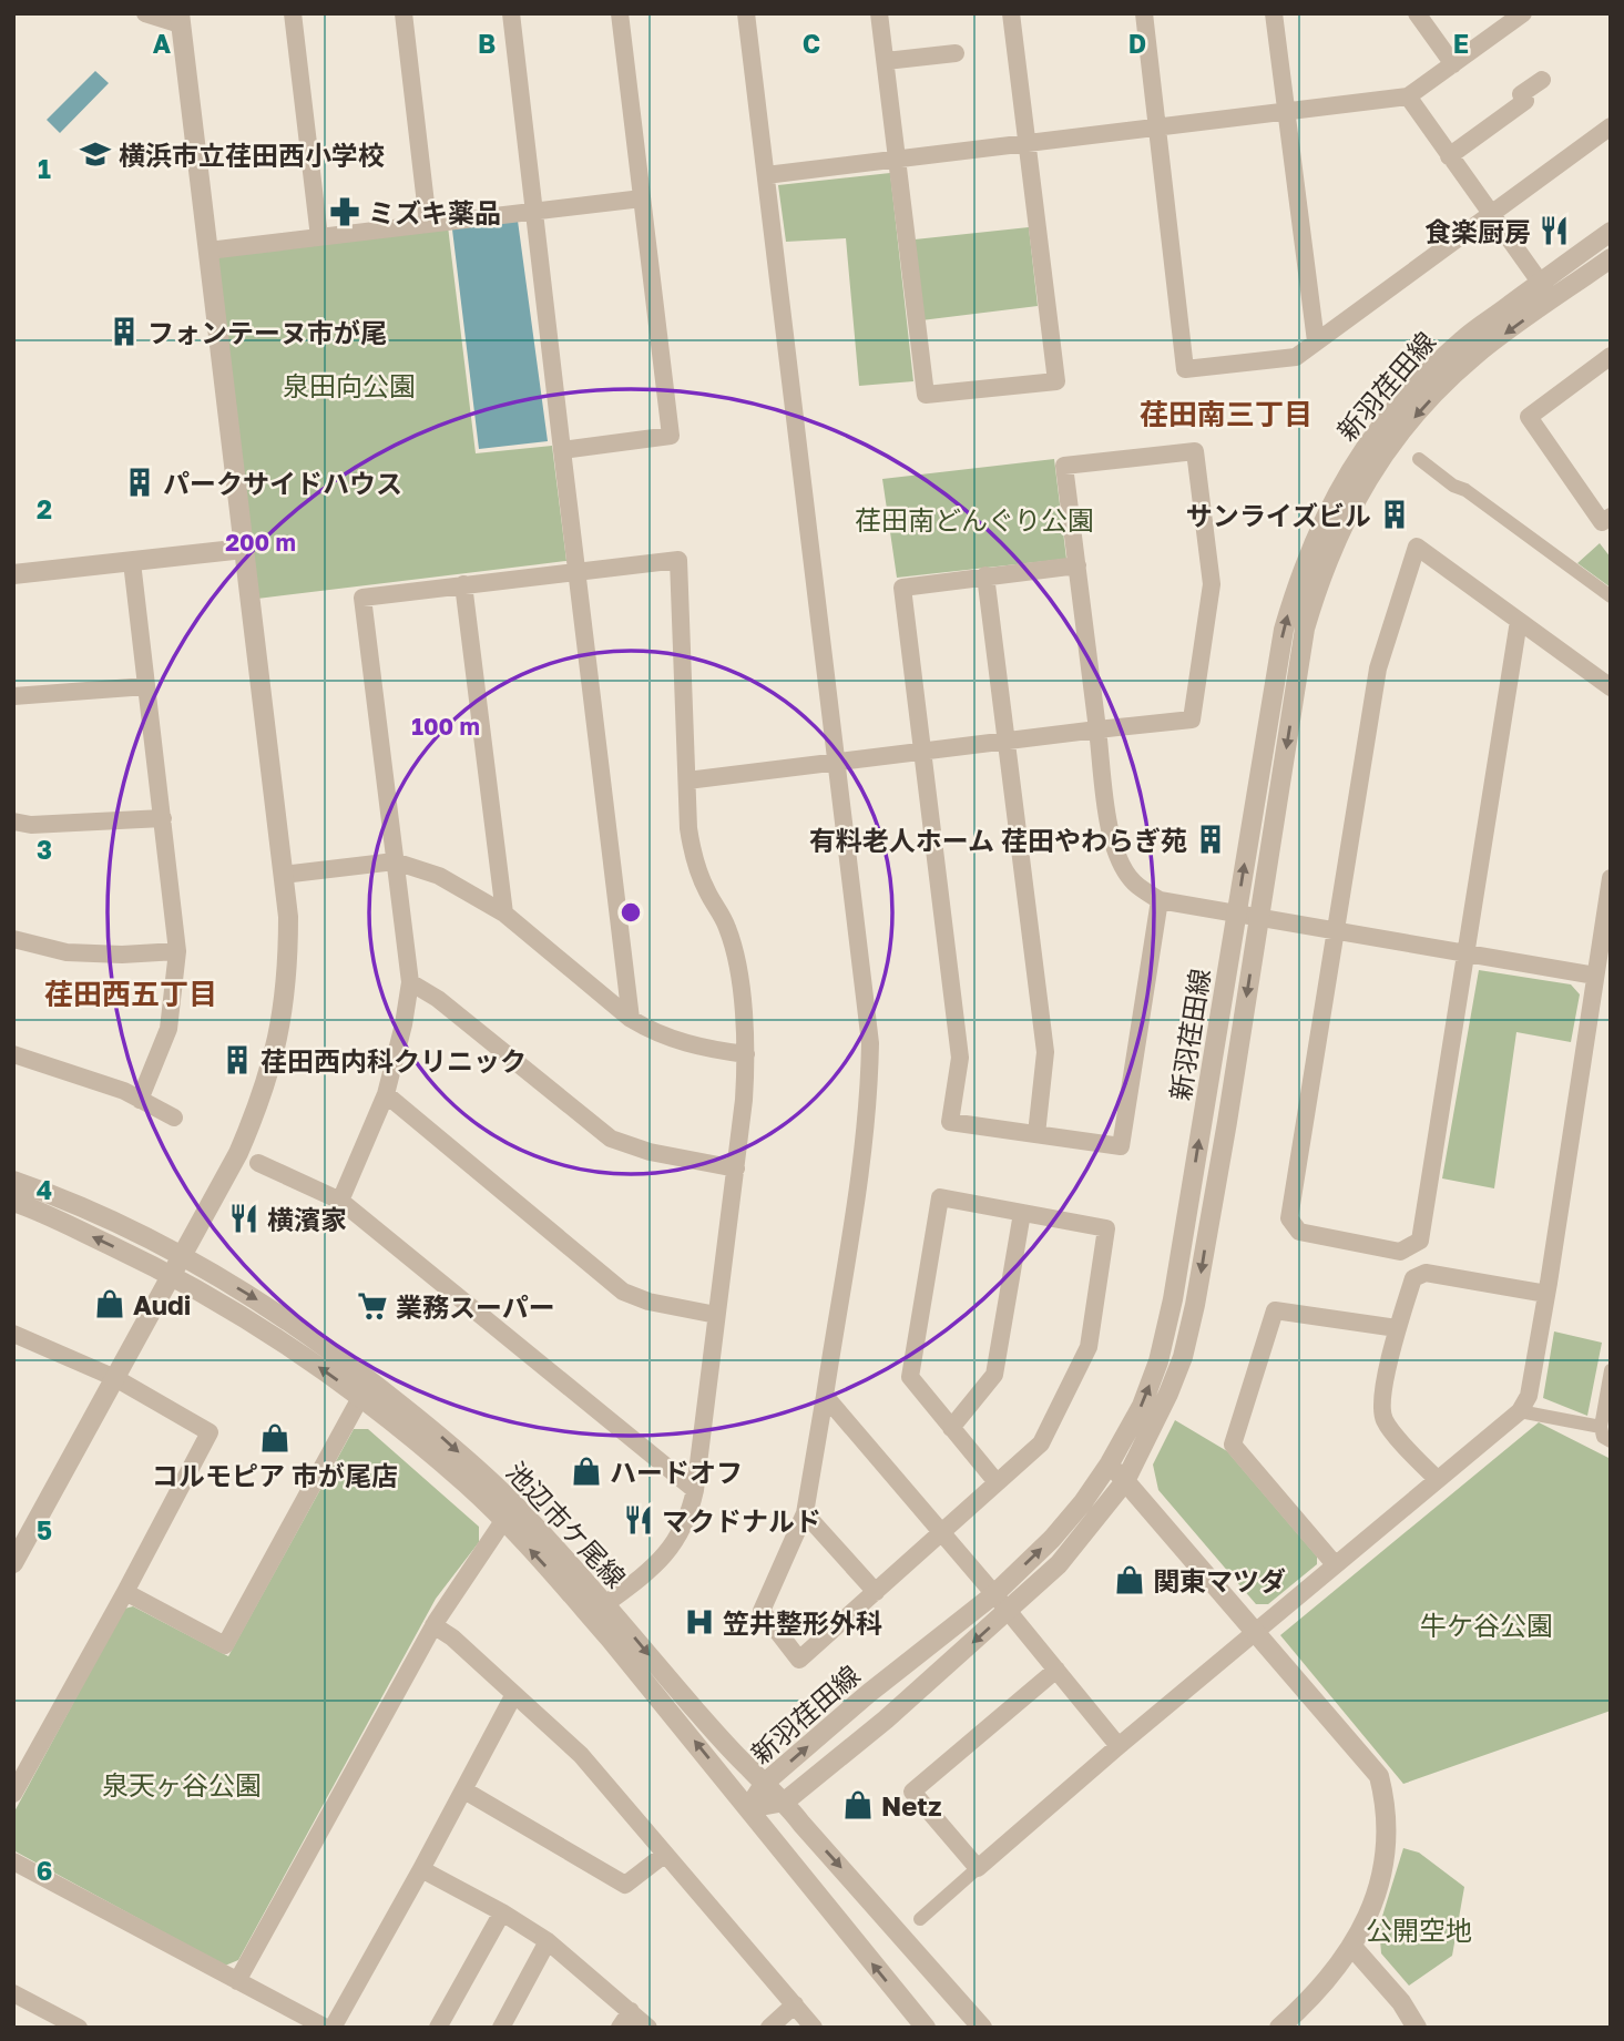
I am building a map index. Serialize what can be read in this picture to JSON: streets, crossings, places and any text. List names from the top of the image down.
{
  "streets": {
    "street": ["新羽荏田線", "池辺市ケ尾線"]
  },
  "crossings": [
    ["新羽荏田線", "池辺市ケ尾線"]
  ],
  "districts": ["荏田南三丁目", "荏田西五丁目"],
  "parks": [
    "泉田向公園",
    "荏田南どんぐり公園",
    "牛ケ谷公園",
    "泉天ヶ谷公園",
    "公開空地"
  ],
  "places": {
    "school or university": ["横浜市立荏田西小学校"],
    "pharmacy": ["ミズキ薬品"],
    "restaurant": ["食楽厨房", "横濱家", "マクドナルド"],
    "building": [
      "フォンテーヌ市が尾",
      "パークサイドハウス",
      "サンライズビル",
      "有料老人ホーム 荏田やわらぎ苑",
      "荏田西内科クリニック"
    ],
    "shop": [
      "Audi",
      "コルモピア 市が尾店",
      "ハードオフ",
      "関東マツダ",
      "Netz"
    ],
    "supermarket": ["業務スーパー"],
    "hospital": ["笠井整形外科"]
  },
  "grid": {
    "columns": [
      "A",
      "B",
      "C",
      "D",
      "E"
    ],
    "rows": [
      "1",
      "2",
      "3",
      "4",
      "5",
      "6"
    ]
  },
  "rings": ["200 m", "100 m"]
}
